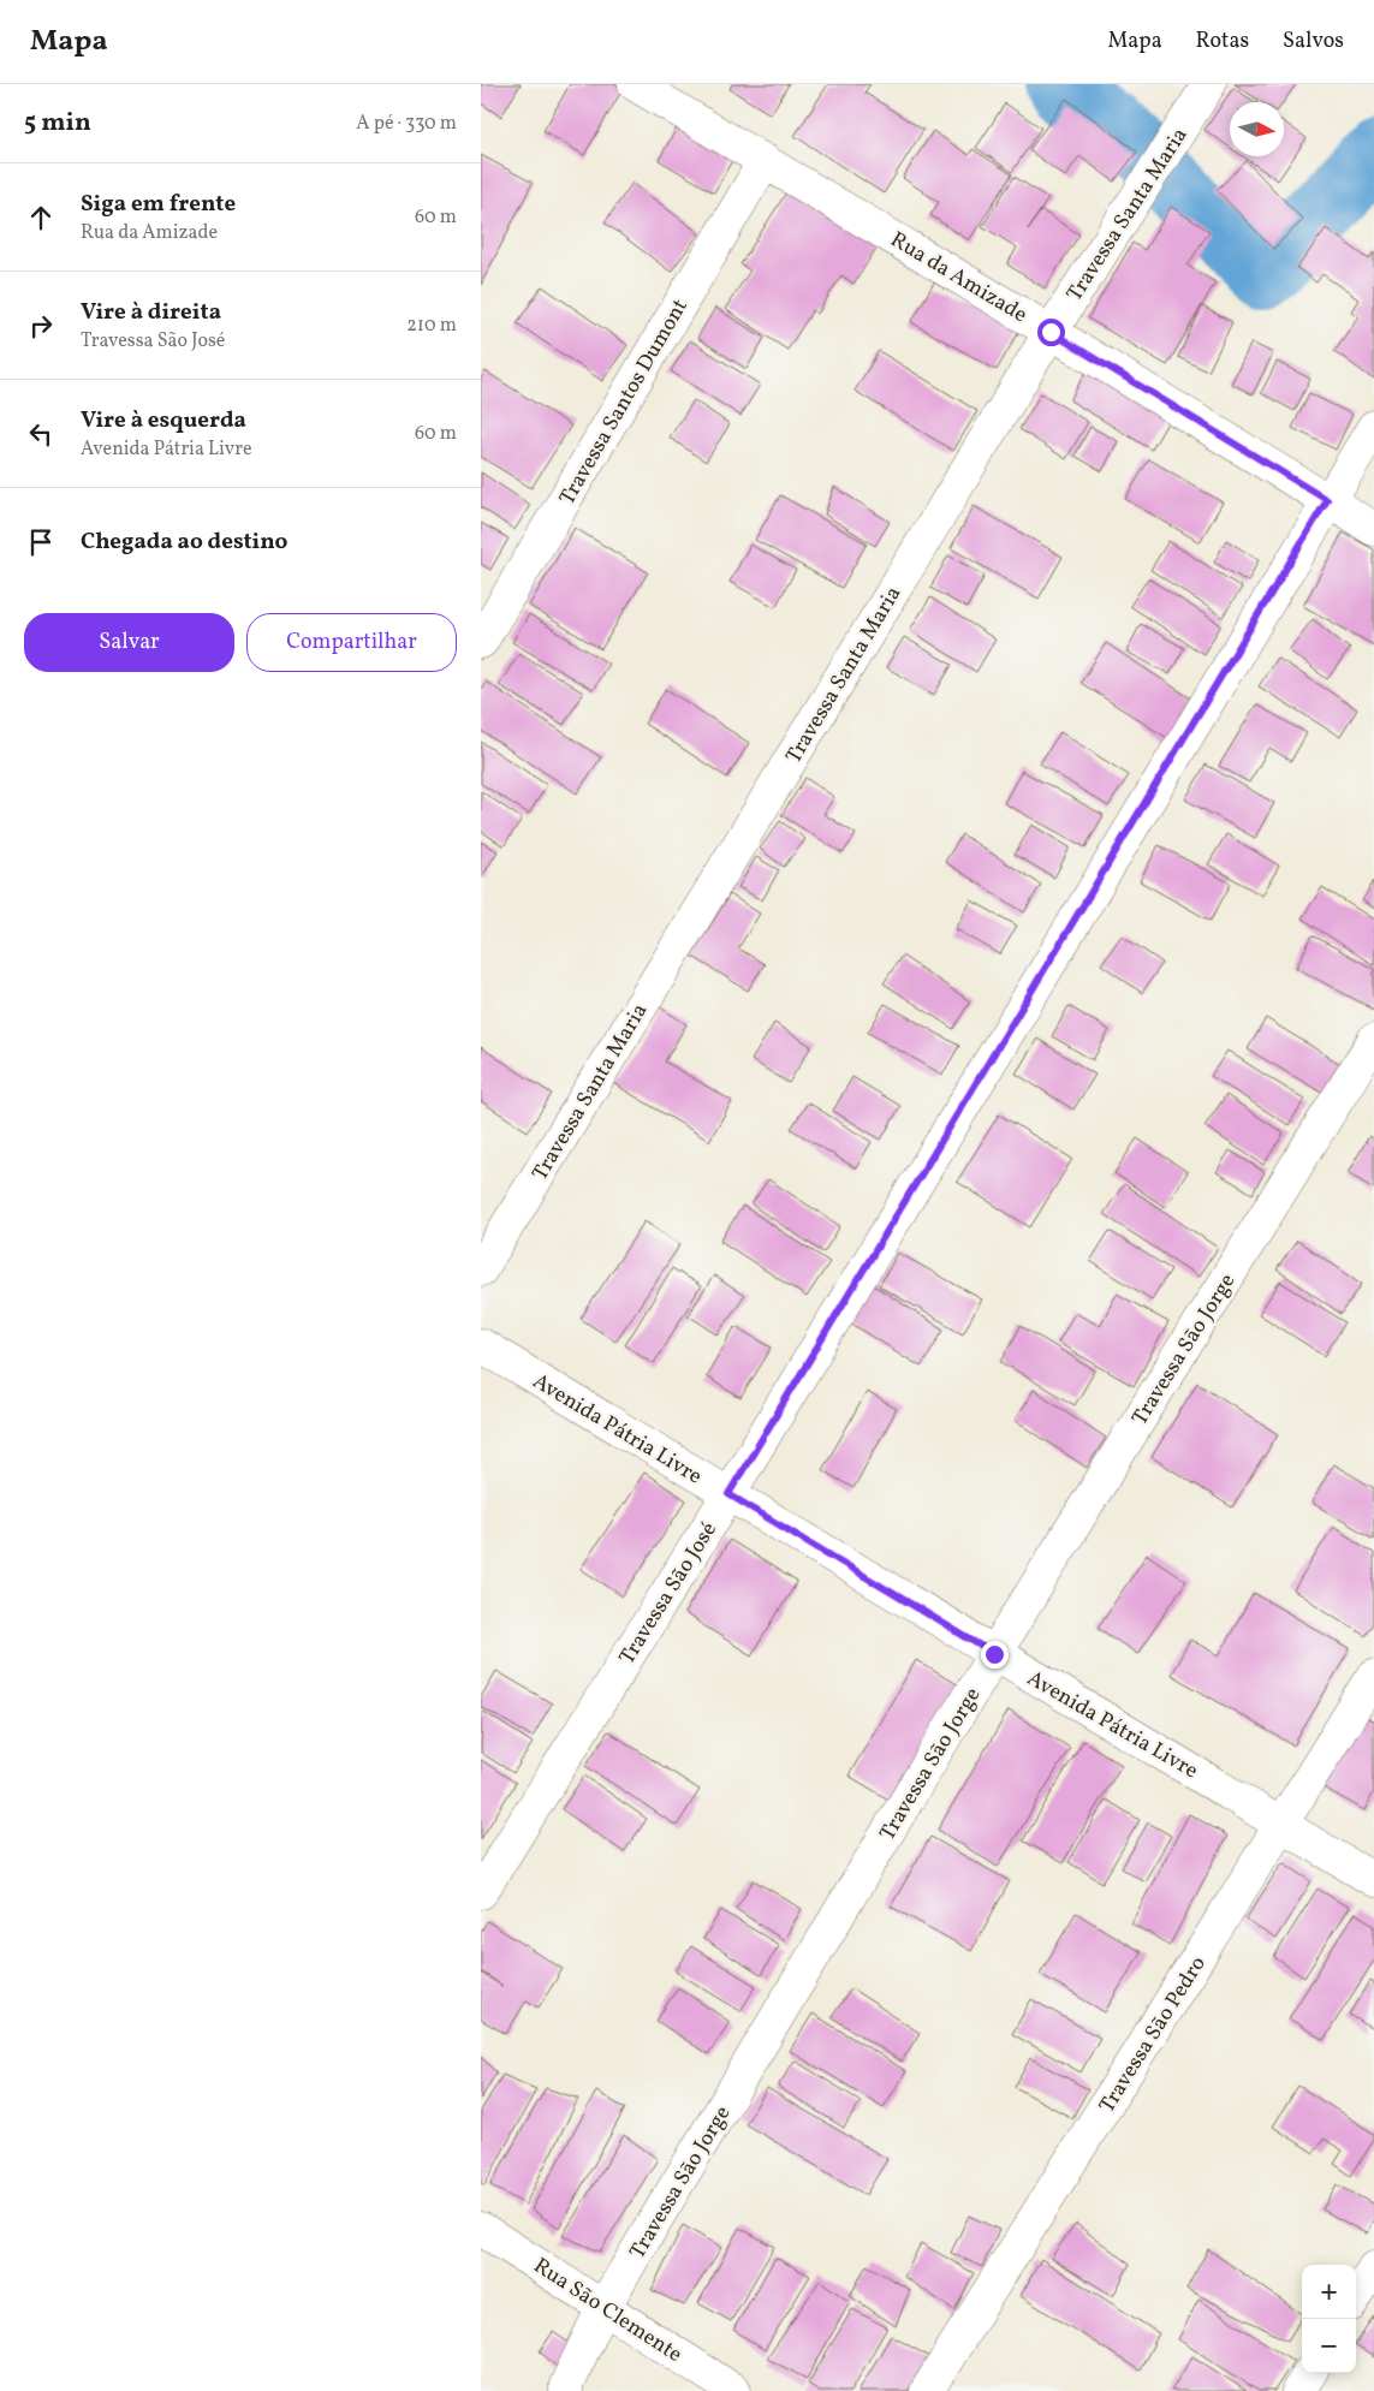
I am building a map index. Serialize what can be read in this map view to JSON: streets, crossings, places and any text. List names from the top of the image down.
{
  "streets": {
    "street": [
      "Travessa Santa Maria",
      "Rua da Amizade",
      "Travessa Santos Dumont",
      "Travessa São Jorge",
      "Avenida Pátria Livre",
      "Travessa São José",
      "Travessa São Pedro",
      "Rua São Clemente"
    ]
  },
  "crossings": [
    ["Travessa Santa Maria", "Rua da Amizade"],
    ["Rua da Amizade", "Travessa Santos Dumont"],
    ["Rua da Amizade", "Travessa São José"],
    ["Travessa São Jorge", "Avenida Pátria Livre"],
    ["Travessa São Jorge", "Rua São Clemente"],
    ["Avenida Pátria Livre", "Travessa São José"],
    ["Avenida Pátria Livre", "Travessa São Pedro"]
  ],
  "north": "right",
  "page": {
    "header": "Mapa",
    "nav": ["Mapa", "Rotas", "Salvos"],
    "heading": ["5 min", "A pé · 330 m"],
    "list": [
      ["Siga em frente", "Rua da Amizade", "60 m"],
      ["Vire à direita", "Travessa São José", "210 m"],
      ["Vire à esquerda", "Avenida Pátria Livre", "60 m"],
      "Chegada ao destino"
    ],
    "buttons": ["Salvar", "Compartilhar"],
    "map_buttons": ["+", "−"]
  }
}
